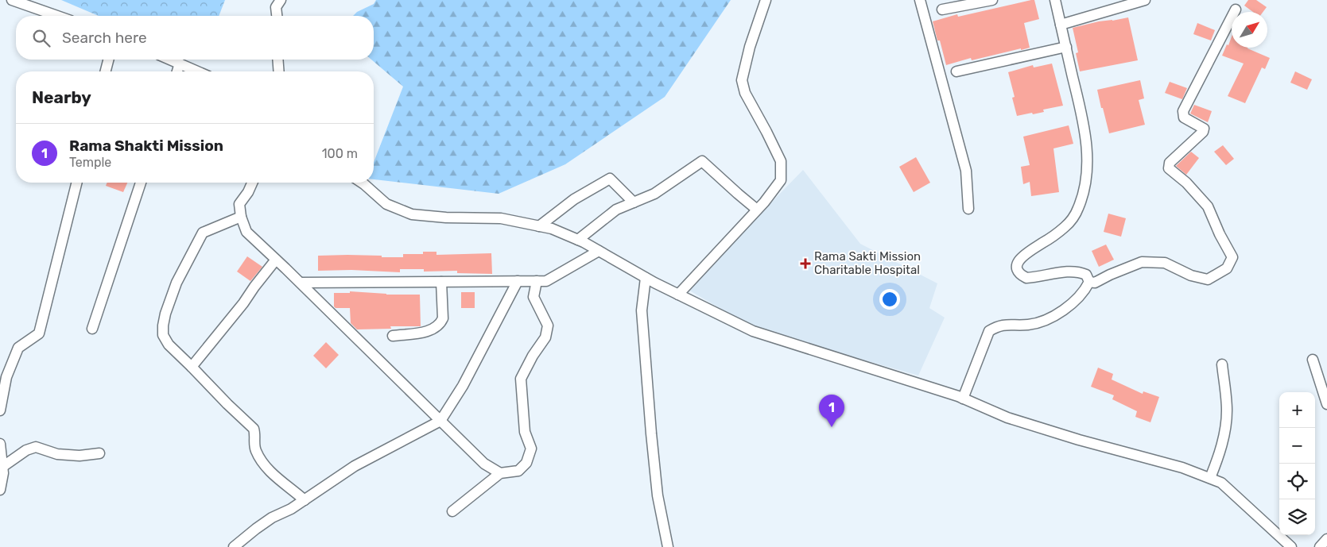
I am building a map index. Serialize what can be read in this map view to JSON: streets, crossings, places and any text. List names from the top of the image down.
{
  "places": {
    "health": ["Rama Sakti Mission Charitable Hospital"]
  },
  "north": "top right",
  "page": {
    "search": "Search here",
    "heading": "Nearby",
    "list": [
      {
        "mark": "1",
        "name": "Rama Shakti Mission",
        "note": "Temple",
        "value": "100 m"
      }
    ],
    "map_buttons": ["+", "−"],
    "pins": "1"
  }
}
